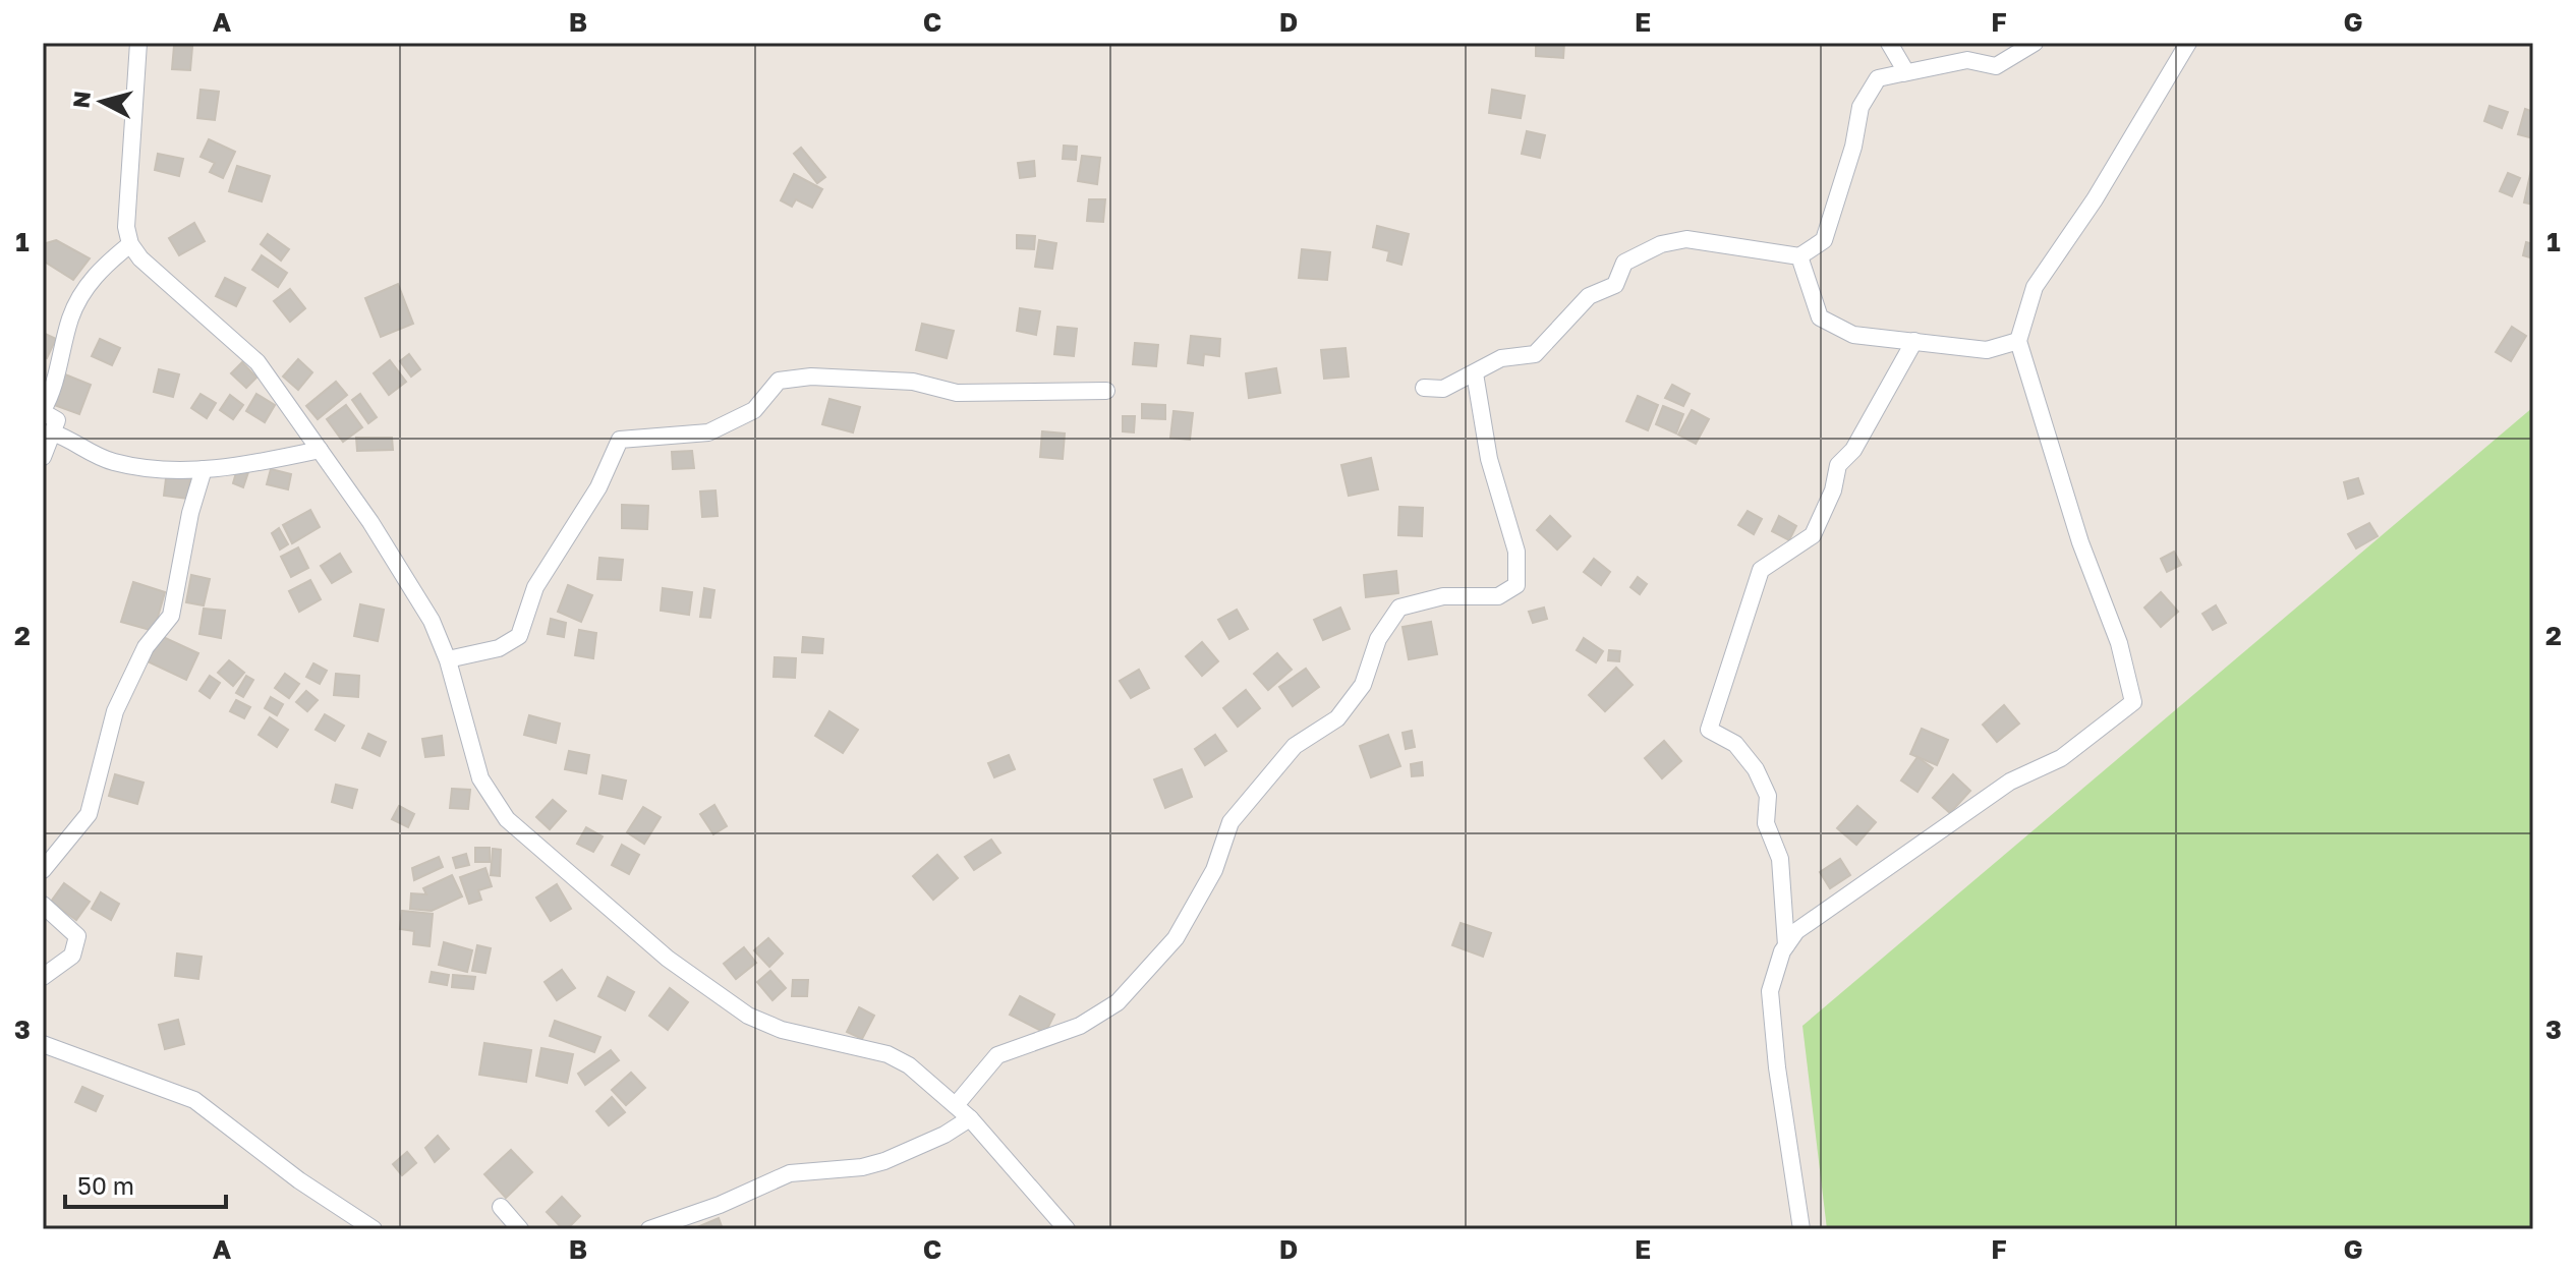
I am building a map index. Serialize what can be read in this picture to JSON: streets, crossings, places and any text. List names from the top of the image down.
{
  "scale_bar": "50 m",
  "north": "left",
  "grid": {
    "columns": [
      "A",
      "B",
      "C",
      "D",
      "E",
      "F",
      "G"
    ],
    "rows": ["1", "2", "3"]
  }
}
